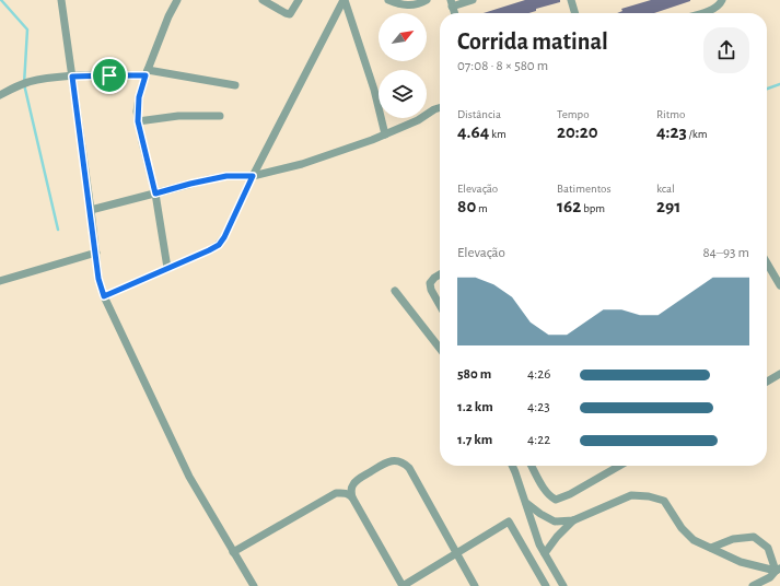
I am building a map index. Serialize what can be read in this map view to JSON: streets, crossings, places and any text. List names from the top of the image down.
{
  "north": "top right",
  "page": {
    "heading": ["Corrida matinal", "07:08 · 8 × 580 m"],
    "stats": [
      ["Distância", "4.64 km"],
      ["Tempo", "20:20"],
      ["Ritmo", "4:23 /km"],
      ["Elevação", "80 m"],
      ["Batimentos", "162 bpm"],
      ["kcal", "291"]
    ],
    "chart": ["Elevação", "84–93 m"],
    "list": [
      {
        "name": "580 m",
        "note": "4:26"
      },
      {
        "name": "1.2 km",
        "note": "4:23"
      },
      {
        "name": "1.7 km",
        "note": "4:22"
      }
    ]
  }
}
